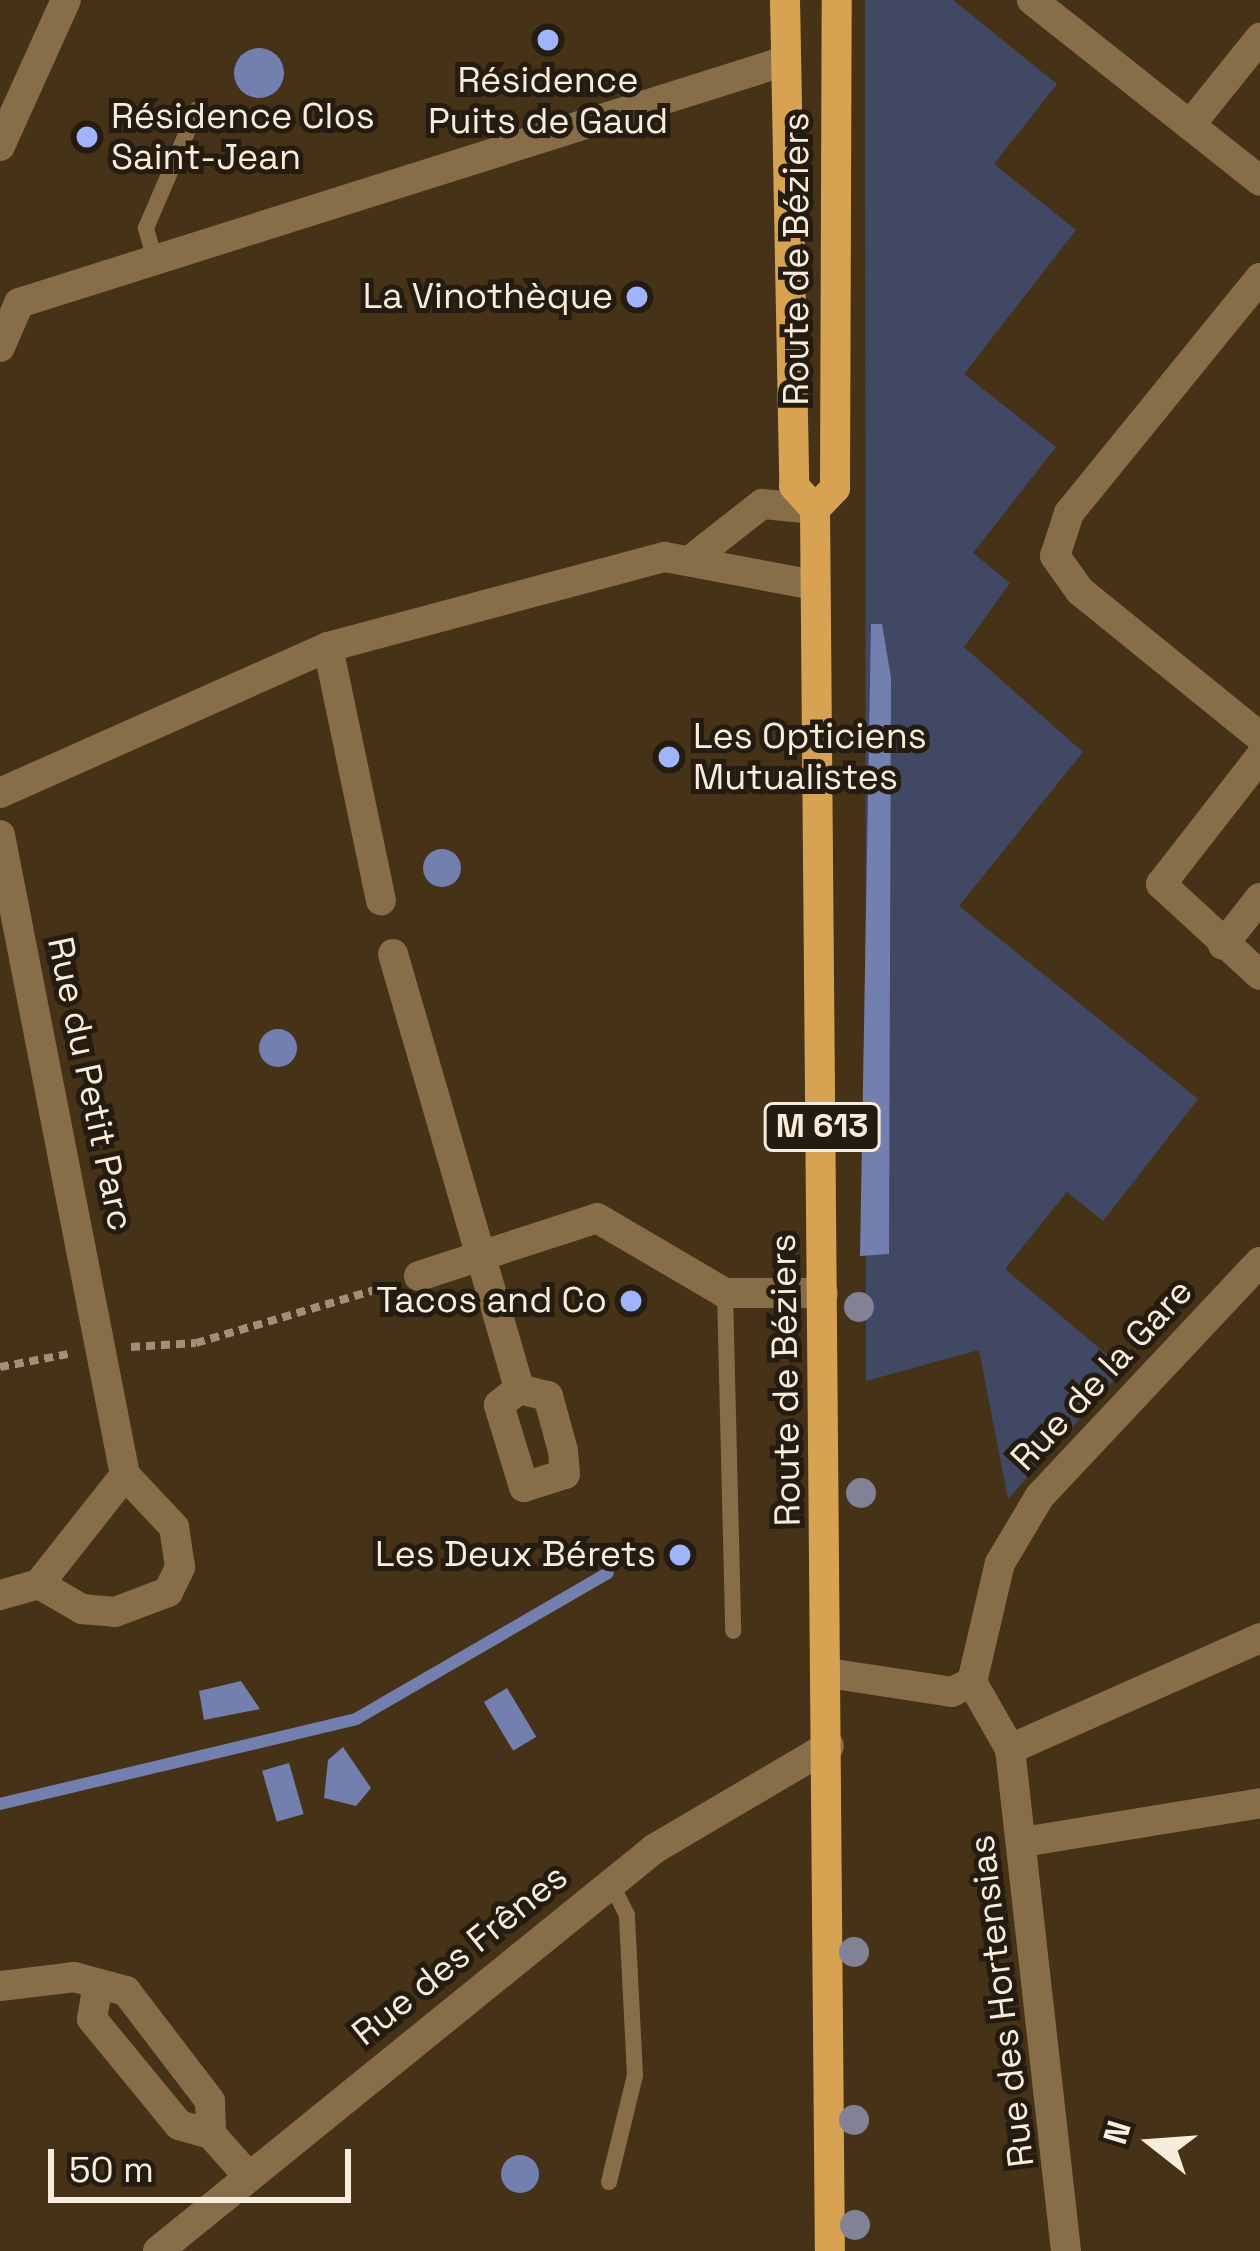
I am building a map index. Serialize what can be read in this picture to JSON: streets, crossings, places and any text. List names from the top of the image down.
{
  "streets": {
    "main road": ["Route de Béziers", "M 613"],
    "street": [
      "Rue du Petit Parc",
      "Rue de la Gare",
      "Rue des Frênes",
      "Rue des Hortensias"
    ]
  },
  "crossings": [
    ["Route de Béziers", "Rue des Frênes"],
    ["Rue de la Gare", "Rue des Hortensias"]
  ],
  "places": [
    "Résidence Puits de Gaud",
    "Résidence Clos Saint-Jean",
    "La Vinothèque",
    "Les Opticiens Mutualistes",
    "Tacos and Co",
    "Les Deux Bérets"
  ],
  "scale_bar": "50 m",
  "north": "left"
}
